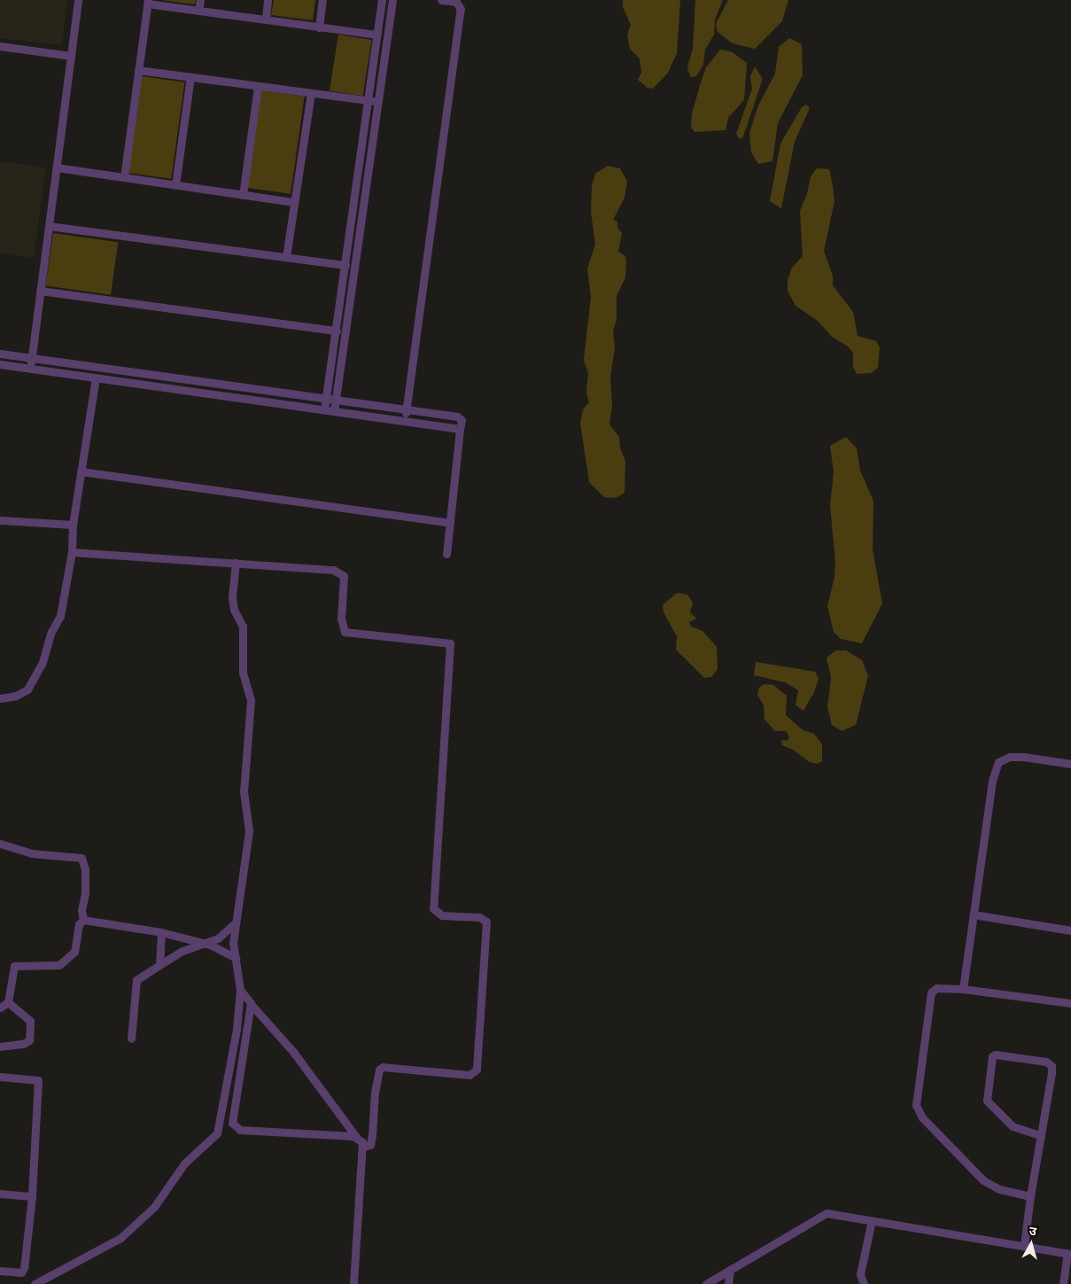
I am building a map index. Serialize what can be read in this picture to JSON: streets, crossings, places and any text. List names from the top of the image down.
{
  "north": "top"
}
